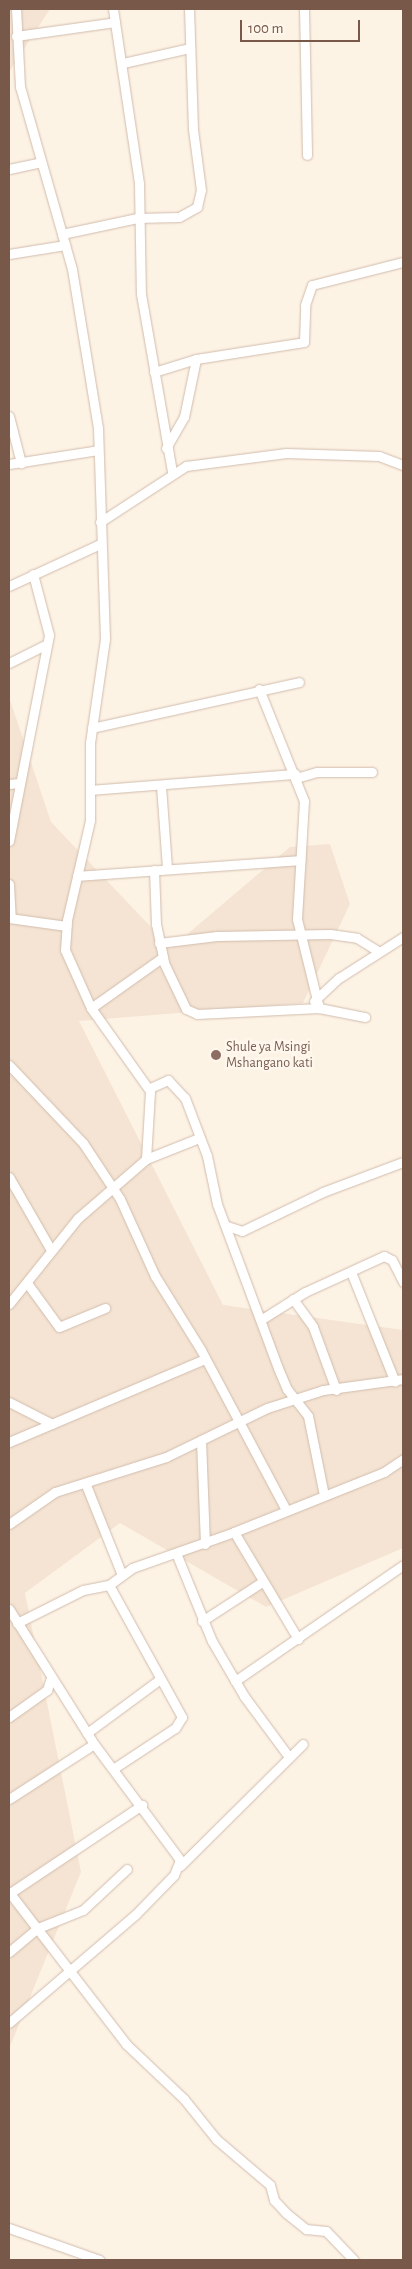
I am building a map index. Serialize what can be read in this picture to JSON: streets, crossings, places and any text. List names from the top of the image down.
{
  "places": ["Shule ya Msingi Mshangano kati"],
  "scale_bar": "100 m"
}
